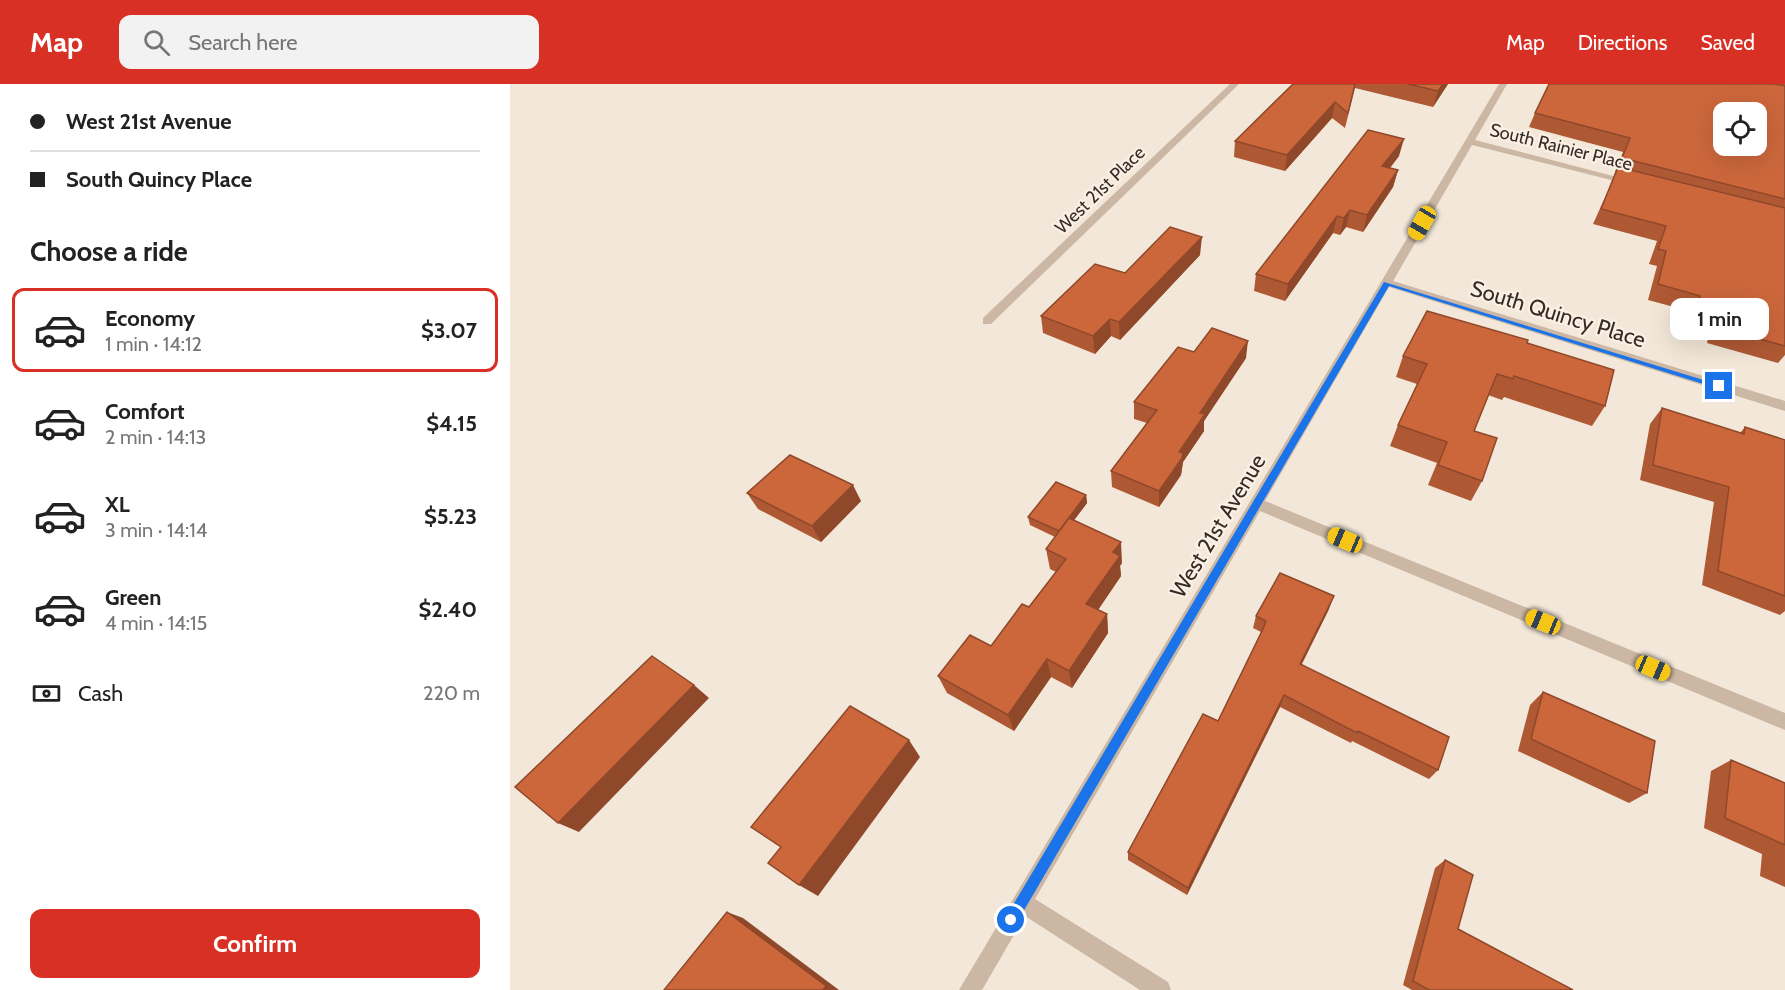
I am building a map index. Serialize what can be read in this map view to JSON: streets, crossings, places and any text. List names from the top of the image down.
{
  "streets": {
    "street": [
      "South Rainier Place",
      "West 21st Place",
      "South Quincy Place",
      "West 21st Avenue"
    ]
  },
  "crossings": [
    ["South Rainier Place", "West 21st Avenue"],
    ["South Quincy Place", "West 21st Avenue"]
  ],
  "page": {
    "header": "Map",
    "search": "Search here",
    "nav": ["Map", "Directions", "Saved"],
    "banner": ["West 21st Avenue", "South Quincy Place"],
    "heading": "Choose a ride",
    "list": [
      {
        "name": "Economy",
        "note": "1 min · 14:12",
        "value": "$3.07"
      },
      {
        "name": "Comfort",
        "note": "2 min · 14:13",
        "value": "$4.15"
      },
      {
        "name": "XL",
        "note": "3 min · 14:14",
        "value": "$5.23"
      },
      {
        "name": "Green",
        "note": "4 min · 14:15",
        "value": "$2.40"
      }
    ],
    "bubble": "1 min",
    "pay": ["Cash", "220 m"],
    "buttons": "Confirm"
  }
}
